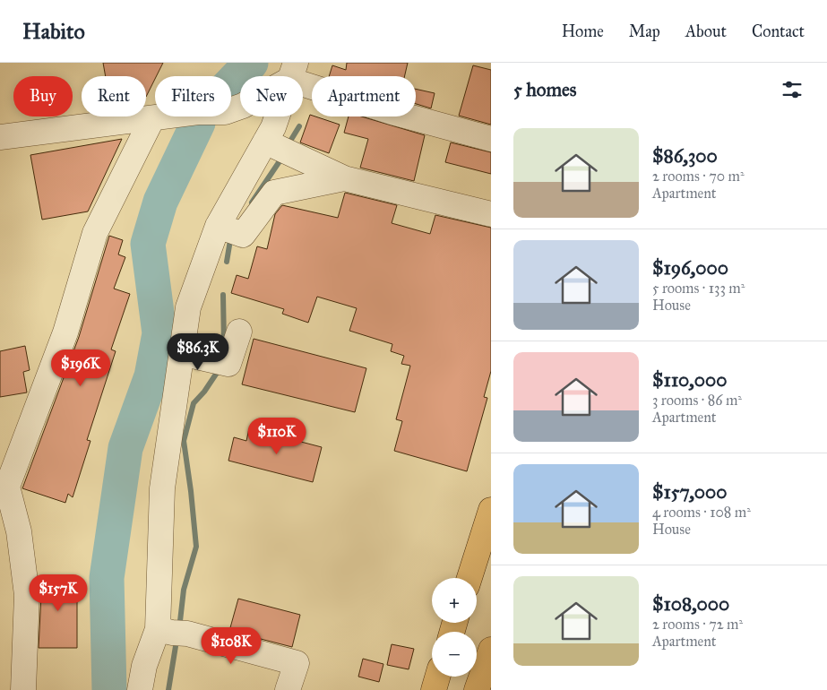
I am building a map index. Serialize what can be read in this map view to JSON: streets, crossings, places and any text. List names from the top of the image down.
{
  "page": {
    "header": "Habito",
    "nav": [
      "Home",
      "Map",
      "About",
      "Contact"
    ],
    "heading": "5 homes",
    "chip": [
      "Buy",
      "Rent",
      "Filters",
      "New",
      "Apartment"
    ],
    "list": [
      {
        "name": "$86,300",
        "note": "2 rooms · 70 m² · Apartment"
      },
      {
        "name": "$196,000",
        "note": "5 rooms · 133 m² · House"
      },
      {
        "name": "$110,000",
        "note": "3 rooms · 86 m² · Apartment"
      },
      {
        "name": "$157,000",
        "note": "4 rooms · 108 m² · House"
      },
      {
        "name": "$108,000",
        "note": "2 rooms · 72 m² · Apartment"
      }
    ],
    "price": [
      "$86.3K",
      "$196K",
      "$110K",
      "$157K",
      "$108K"
    ],
    "map_buttons": ["+", "−"]
  }
}
